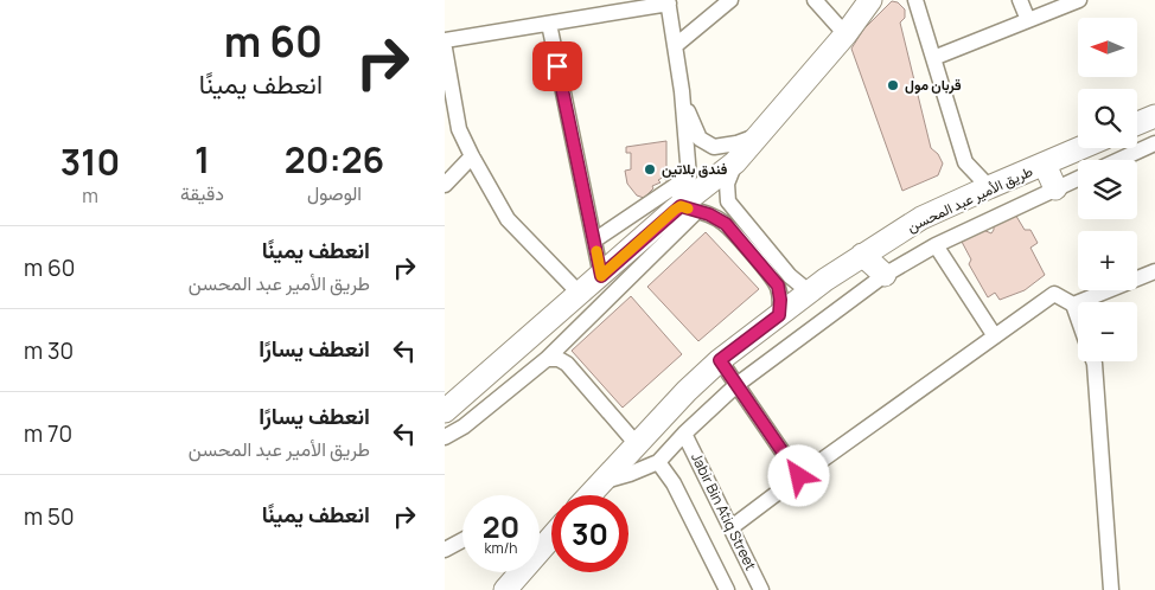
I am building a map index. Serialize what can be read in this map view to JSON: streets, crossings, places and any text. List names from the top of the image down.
{
  "streets": {
    "main road": ["طريق الأمير عبد المحسن"],
    "street": ["Jabir Bin Atiq Street"]
  },
  "places": ["قربان مول", "فندق بلاتين"],
  "north": "left",
  "page": {
    "turn": ["60 m", "انعطف يمينًا"],
    "map_buttons": ["+", "−"],
    "eta": [
      "20:26",
      "الوصول",
      "1",
      "دقيقة",
      "310",
      "m"
    ],
    "list": [
      {
        "name": "انعطف يمينًا",
        "note": "طريق الأمير عبد المحسن",
        "value": "60 m"
      },
      {
        "name": "انعطف يسارًا",
        "value": "30 m"
      },
      {
        "name": "انعطف يسارًا",
        "note": "طريق الأمير عبد المحسن",
        "value": "70 m"
      },
      {
        "name": "انعطف يمينًا",
        "value": "50 m"
      }
    ],
    "speed": "20 km/h",
    "limit": "30"
  }
}
